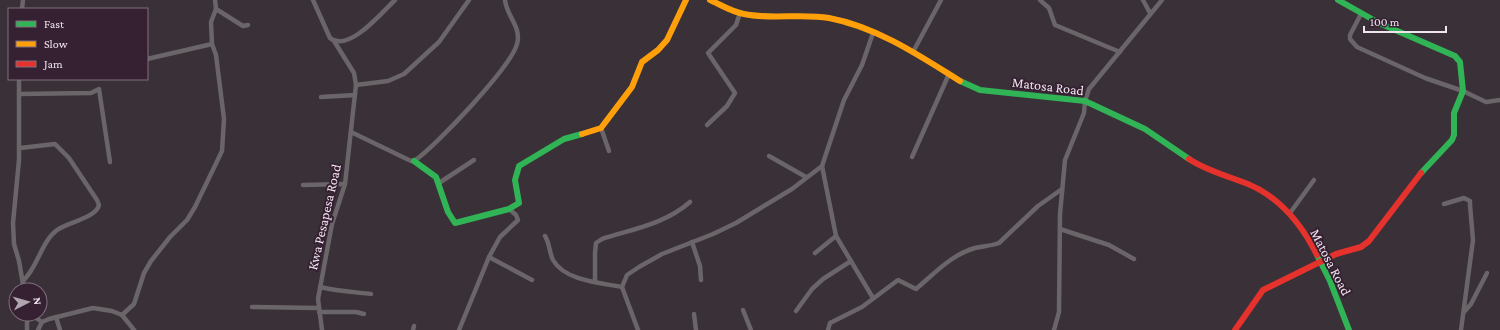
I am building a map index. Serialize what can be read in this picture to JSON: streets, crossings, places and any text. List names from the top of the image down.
{
  "streets": {
    "street": ["Matosa Road", "Kwa Pesapesa Road"]
  },
  "legend": ["Fast", "Slow", "Jam"],
  "scale_bar": "100 m",
  "north": "right"
}
